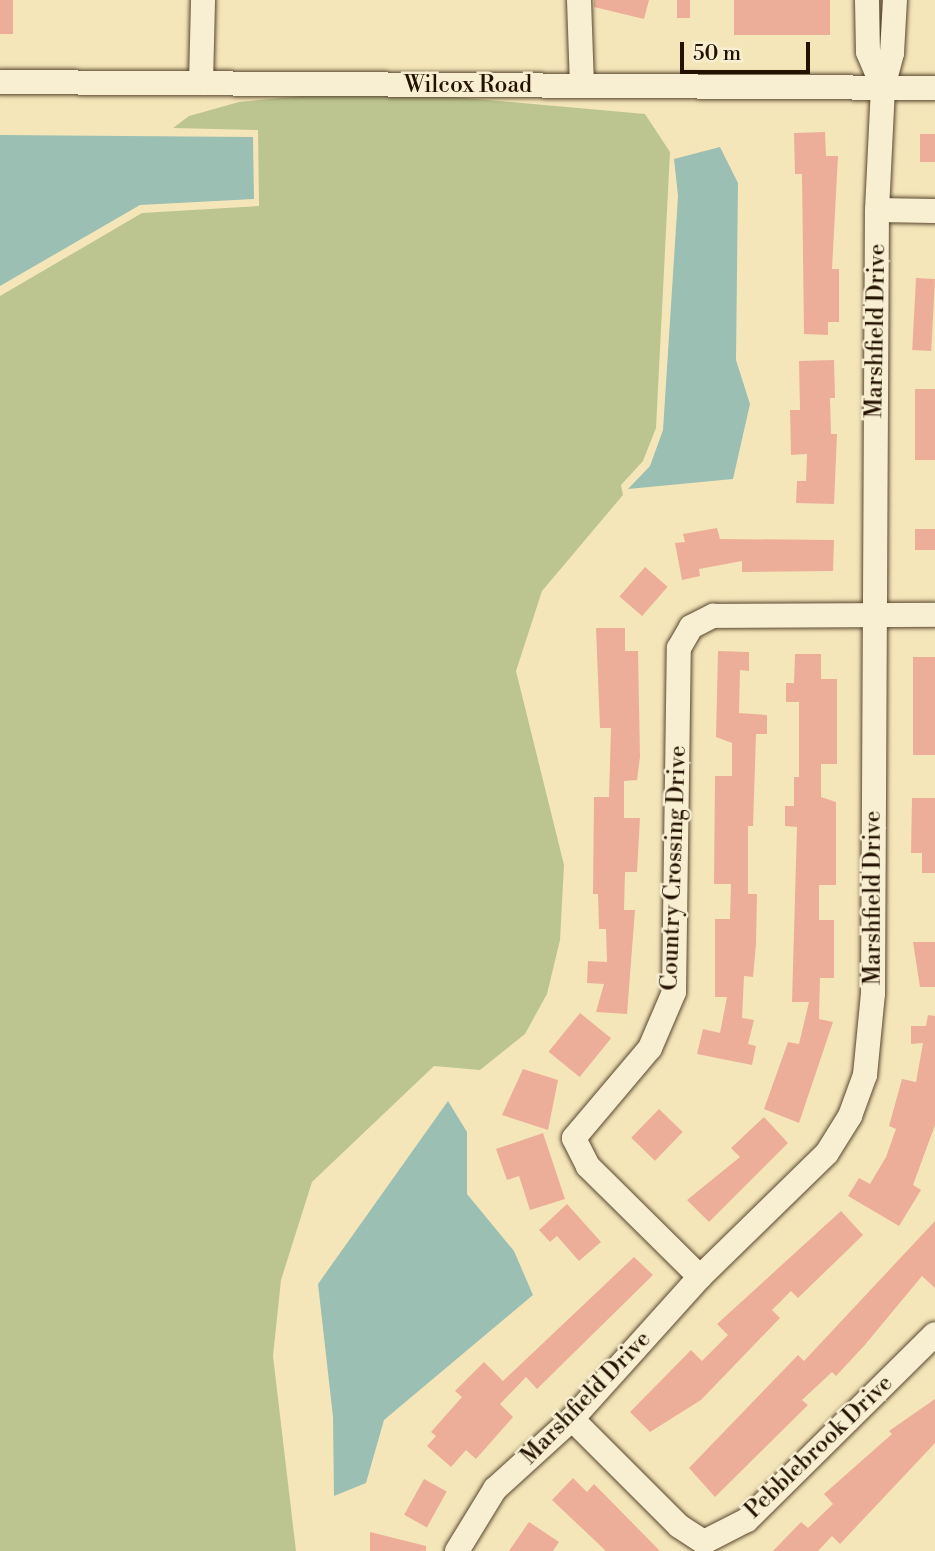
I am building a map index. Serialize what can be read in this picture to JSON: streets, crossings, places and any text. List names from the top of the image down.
{
  "streets": {
    "street": [
      "Wilcox Road",
      "Marshfield Drive",
      "Country Crossing Drive",
      "Pebblebrook Drive"
    ]
  },
  "crossings": [
    ["Wilcox Road", "Marshfield Drive"],
    ["Marshfield Drive", "Country Crossing Drive"],
    ["Marshfield Drive", "Pebblebrook Drive"]
  ],
  "scale_bar": "50 m"
}
